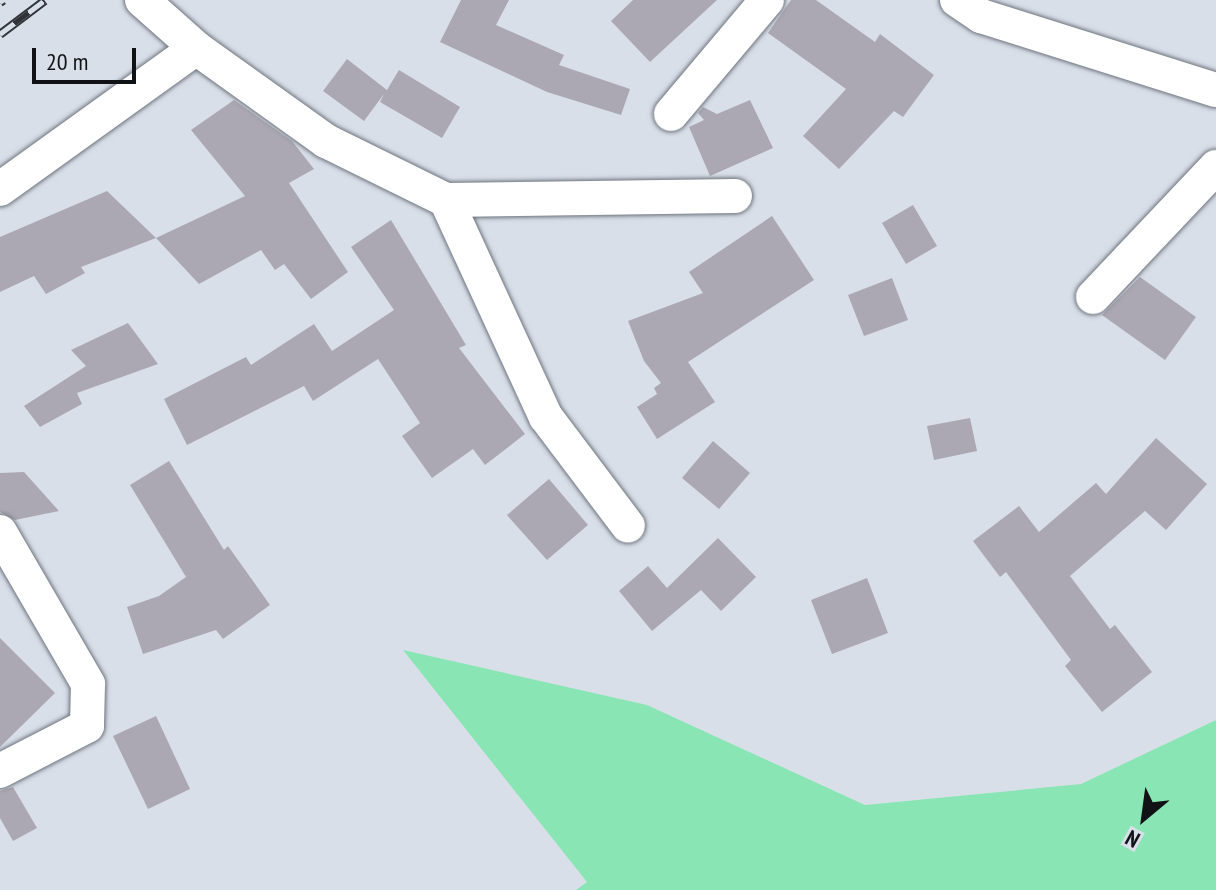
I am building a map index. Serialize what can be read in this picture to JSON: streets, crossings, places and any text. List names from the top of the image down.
{
  "scale_bar": "20 m",
  "north": "bottom left"
}
